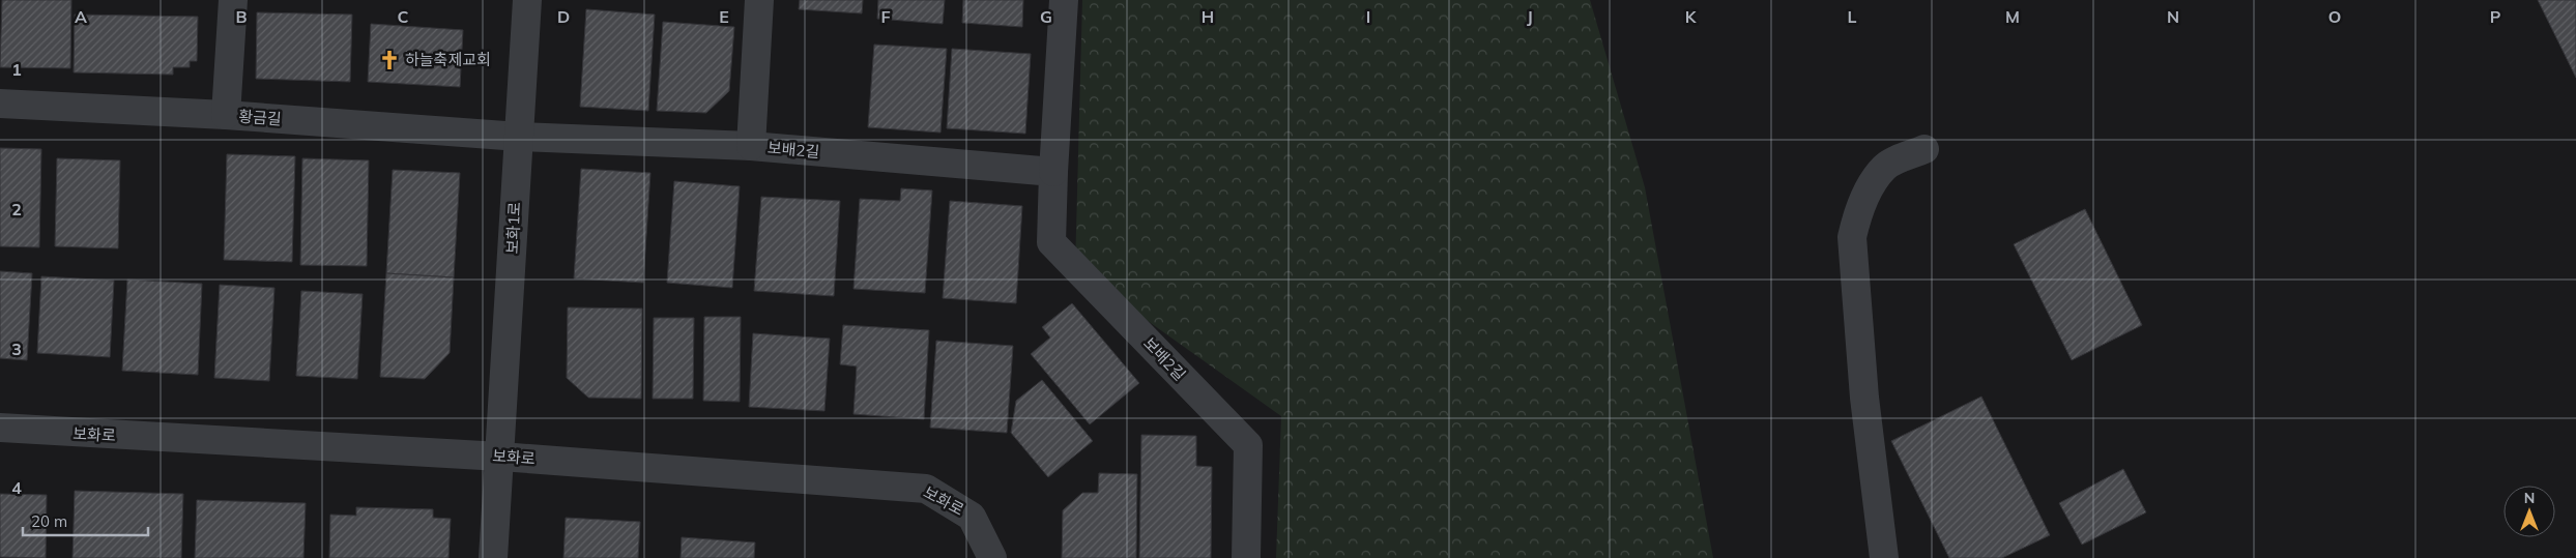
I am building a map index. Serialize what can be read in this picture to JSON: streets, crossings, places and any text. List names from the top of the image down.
{
  "streets": {
    "street": [
      "황금길",
      "보배2길",
      "보화1로",
      "보화로"
    ]
  },
  "crossings": [
    ["황금길", "보배2길"],
    ["황금길", "보화1로"],
    ["보배2길", "보화1로"],
    ["보화1로", "보화로"]
  ],
  "places": {
    "church": ["하늘축제교회"]
  },
  "scale_bar": "20 m",
  "north": "top",
  "grid": {
    "columns": [
      "A",
      "B",
      "C",
      "D",
      "E",
      "F",
      "G",
      "H",
      "I",
      "J",
      "K",
      "L",
      "M",
      "N",
      "O",
      "P"
    ],
    "rows": [
      "1",
      "2",
      "3",
      "4"
    ]
  }
}
